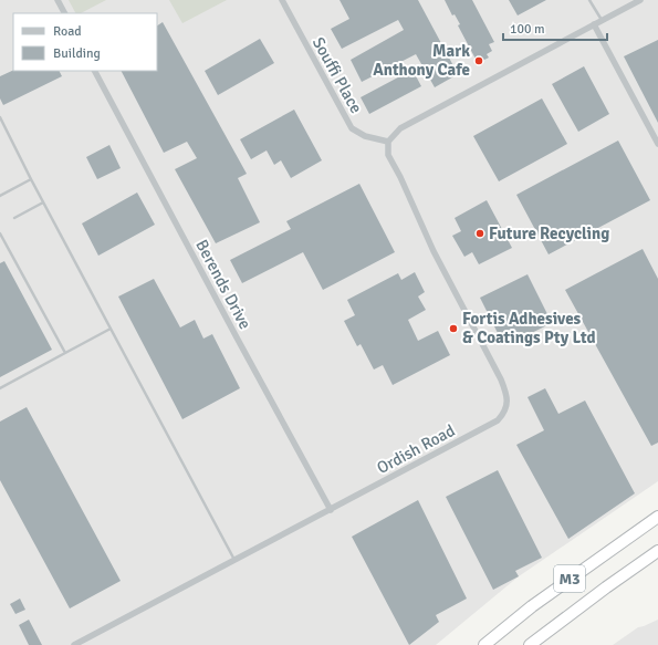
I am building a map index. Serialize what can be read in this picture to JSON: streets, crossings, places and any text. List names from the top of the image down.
{
  "streets": {
    "highway": ["M3"],
    "street": ["Souffi Place", "Berends Drive", "Ordish Road"]
  },
  "crossings": [
    ["Souffi Place", "Ordish Road"],
    ["Berends Drive", "Ordish Road"]
  ],
  "places": ["Mark Anthony Cafe", "Future Recycling", "Fortis Adhesives & Coatings Pty Ltd"],
  "legend": ["Road", "Building"],
  "scale_bar": "100 m"
}
